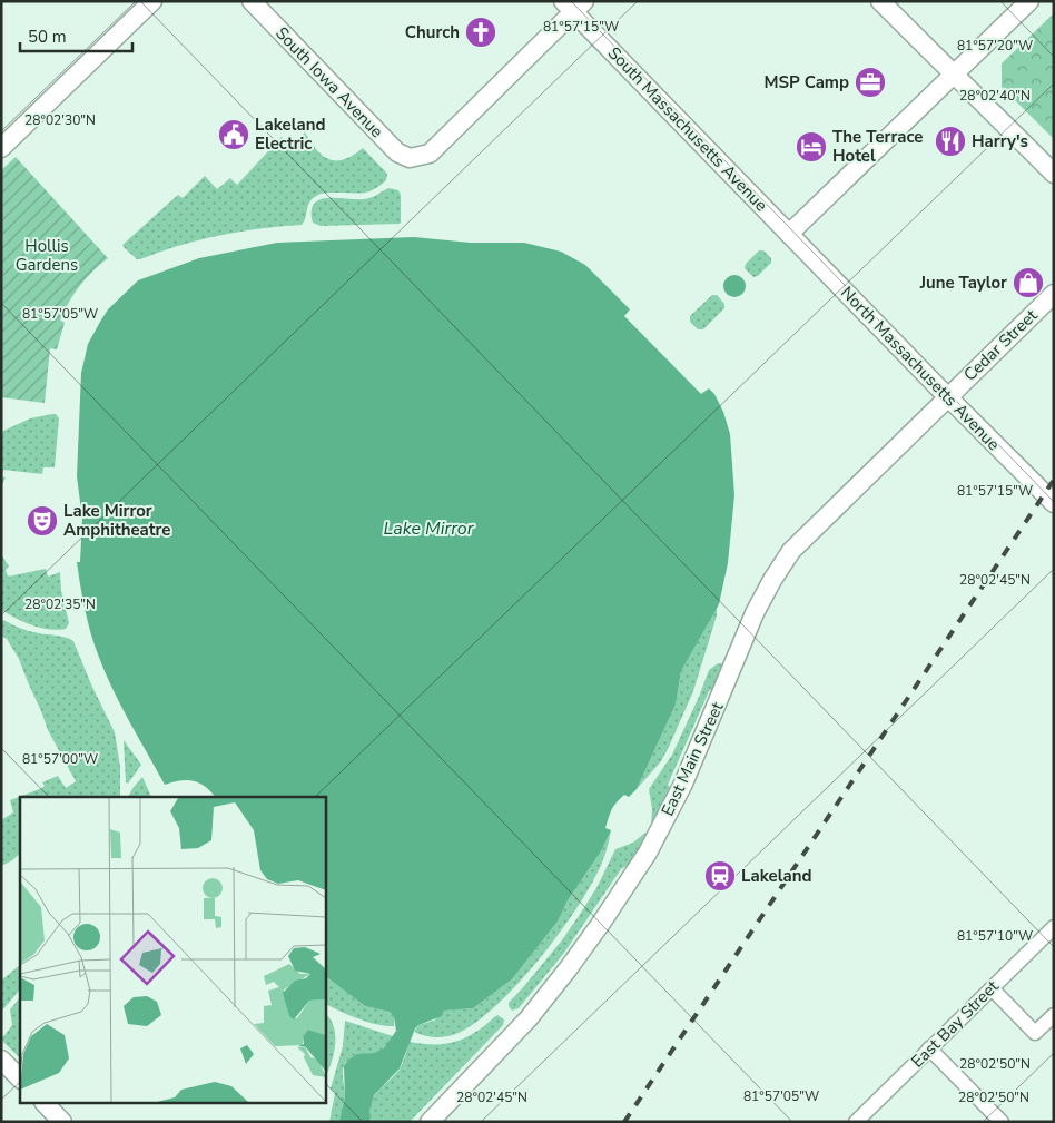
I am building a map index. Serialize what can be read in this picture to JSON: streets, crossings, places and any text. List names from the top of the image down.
{
  "streets": {
    "street": [
      "South Iowa Avenue",
      "South Massachusetts Avenue",
      "Cedar Street",
      "North Massachusetts Avenue",
      "East Main Street",
      "East Bay Street"
    ]
  },
  "crossings": [
    ["South Iowa Avenue", "South Massachusetts Avenue"],
    ["South Massachusetts Avenue", "North Massachusetts Avenue"],
    ["Cedar Street", "North Massachusetts Avenue"],
    ["Cedar Street", "East Main Street"],
    ["North Massachusetts Avenue", "East Main Street"]
  ],
  "water": ["Lake Mirror"],
  "parks": ["Hollis Gardens"],
  "places": {
    "church": ["Church"],
    "office": ["MSP Camp"],
    "public building": ["Lakeland Electric"],
    "restaurant": ["Harry's"],
    "hotel": ["The Terrace Hotel"],
    "shop": ["June Taylor"],
    "theatre": ["Lake Mirror Amphitheatre"],
    "station": ["Lakeland"]
  },
  "scale_bar": "50 m",
  "coordinates": [
    "81°57'15\"W",
    "81°57'20\"W",
    "28°02'40\"N",
    "28°02'30\"N",
    "81°57'05\"W",
    "28°02'45\"N",
    "28°02'35\"N",
    "81°57'00\"W",
    "81°57'10\"W",
    "28°02'50\"N"
  ]
}
